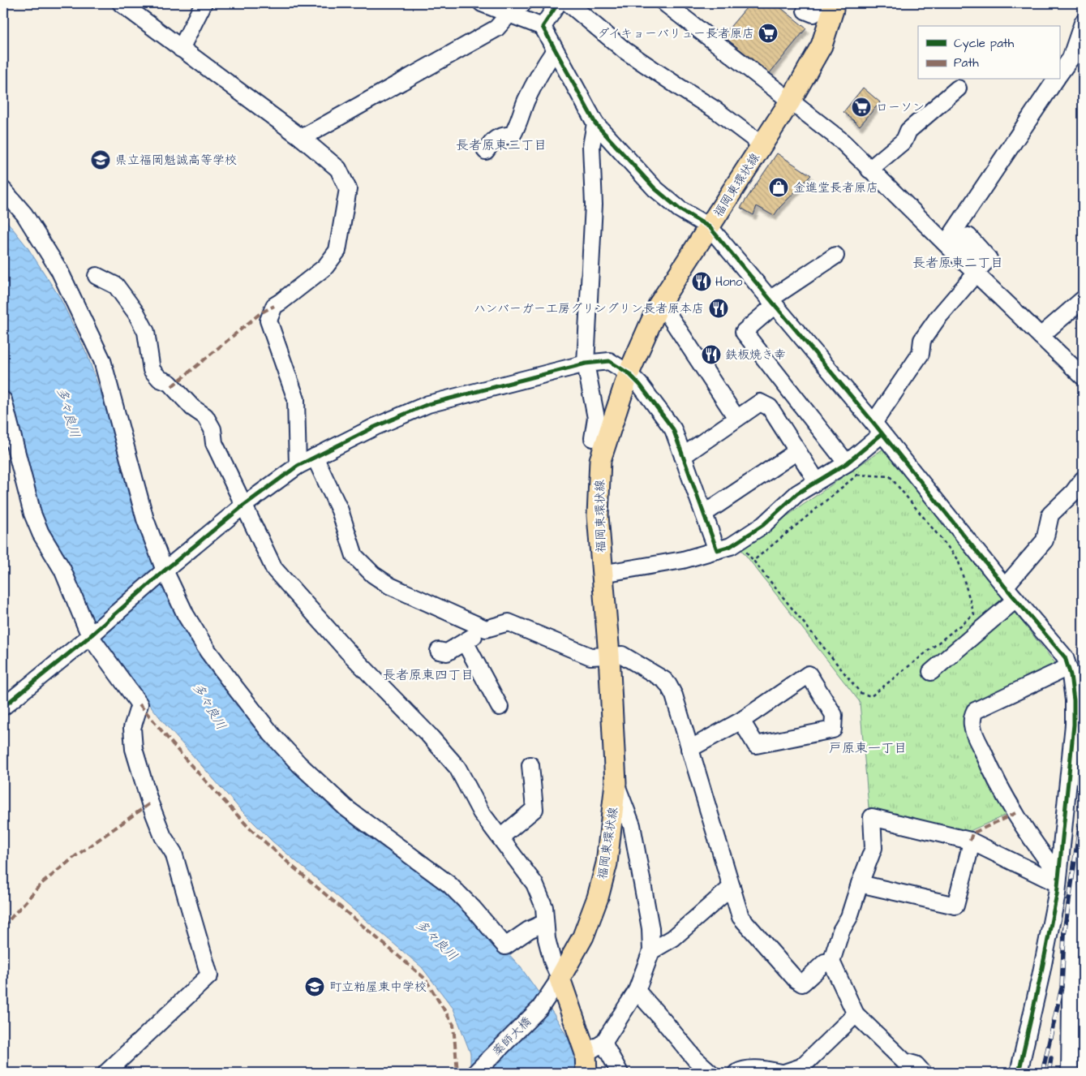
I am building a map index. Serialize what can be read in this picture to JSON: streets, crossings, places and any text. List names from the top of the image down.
{
  "streets": {
    "main road": ["福岡東環状線"],
    "street": ["薬師大橋"]
  },
  "crossings": [
    ["福岡東環状線", "薬師大橋"]
  ],
  "districts": [
    "長者原東三丁目",
    "長者原東二丁目",
    "長者原東四丁目",
    "戸原東一丁目"
  ],
  "water": ["多々良川"],
  "places": {
    "supermarket": ["ダイキョーバリュー長者原店", "ローソン"],
    "school or university": ["県立福岡魁誠高等学校", "町立粕屋東中学校"],
    "shop": ["金進堂長者原店"],
    "restaurant": ["Hono", "ハンバーガー工房グリングリン長者原本店", "鉄板焼き幸"]
  },
  "legend": ["Cycle path", "Path"]
}
